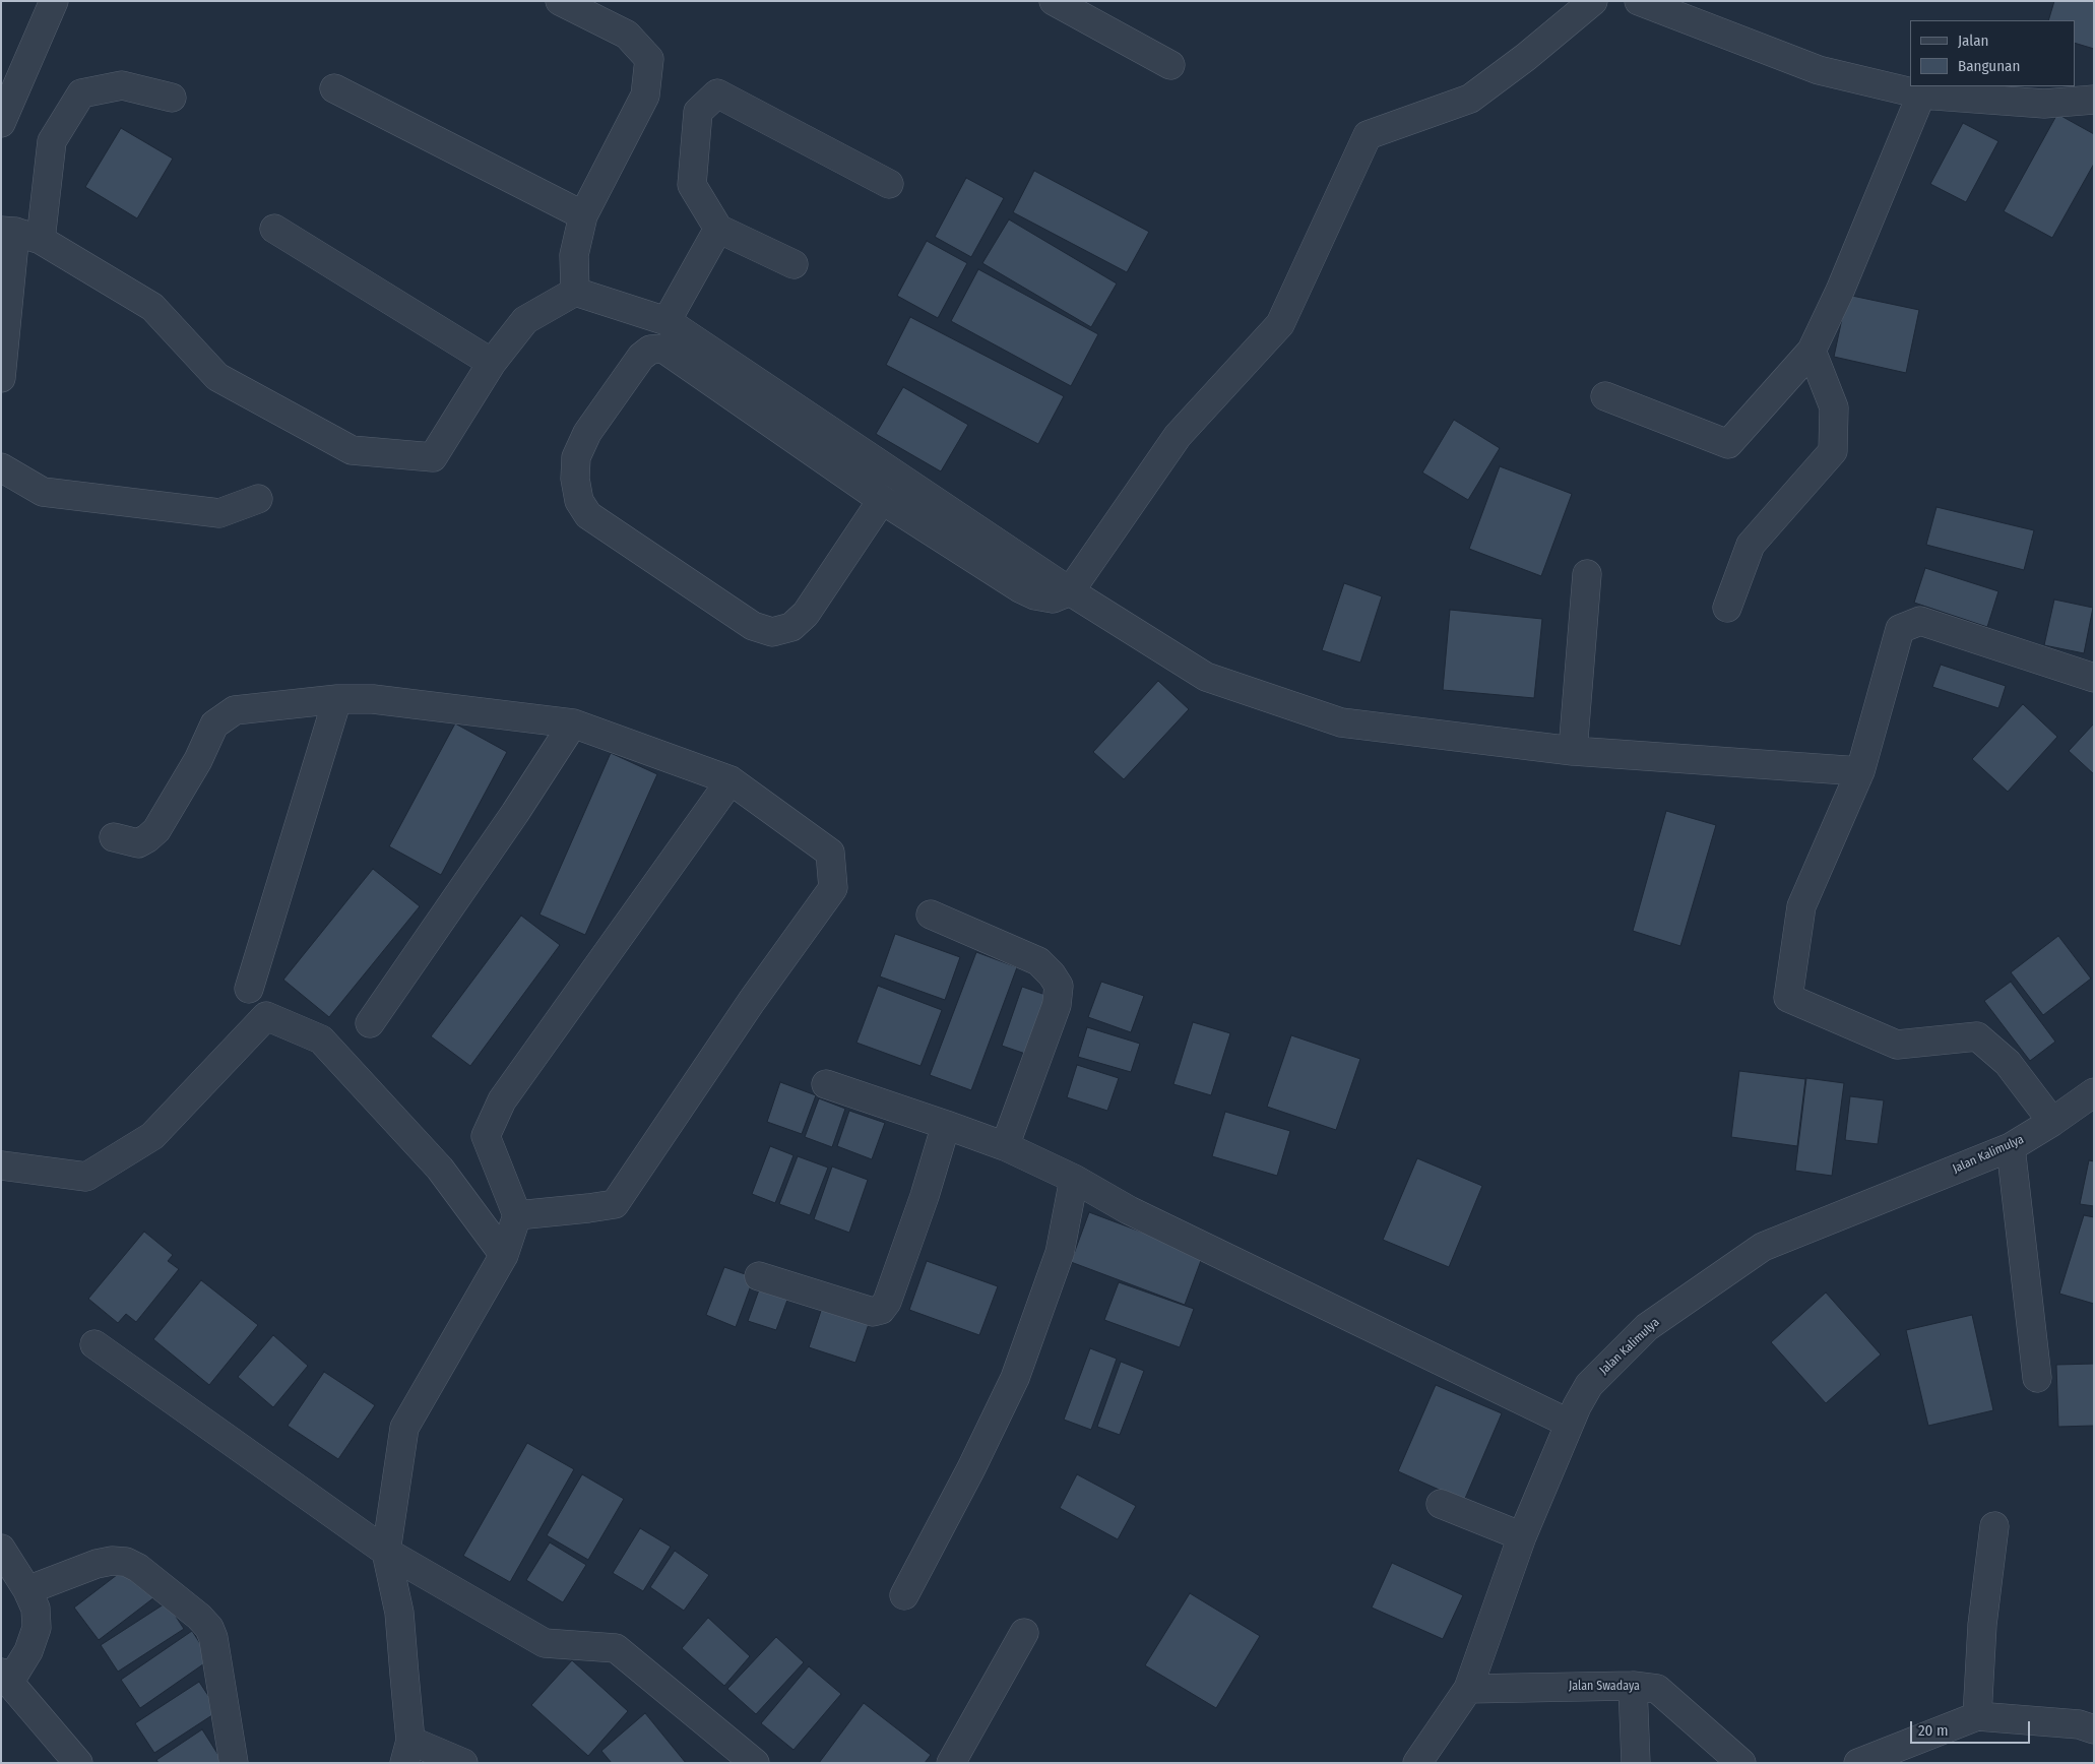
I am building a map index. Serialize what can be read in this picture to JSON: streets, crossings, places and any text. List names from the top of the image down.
{
  "streets": {
    "street": ["Jalan Kalimulya", "Jalan Swadaya"]
  },
  "crossings": [
    ["Jalan Kalimulya", "Jalan Swadaya"]
  ],
  "legend": ["Jalan", "Bangunan"],
  "scale_bar": "20 m"
}
